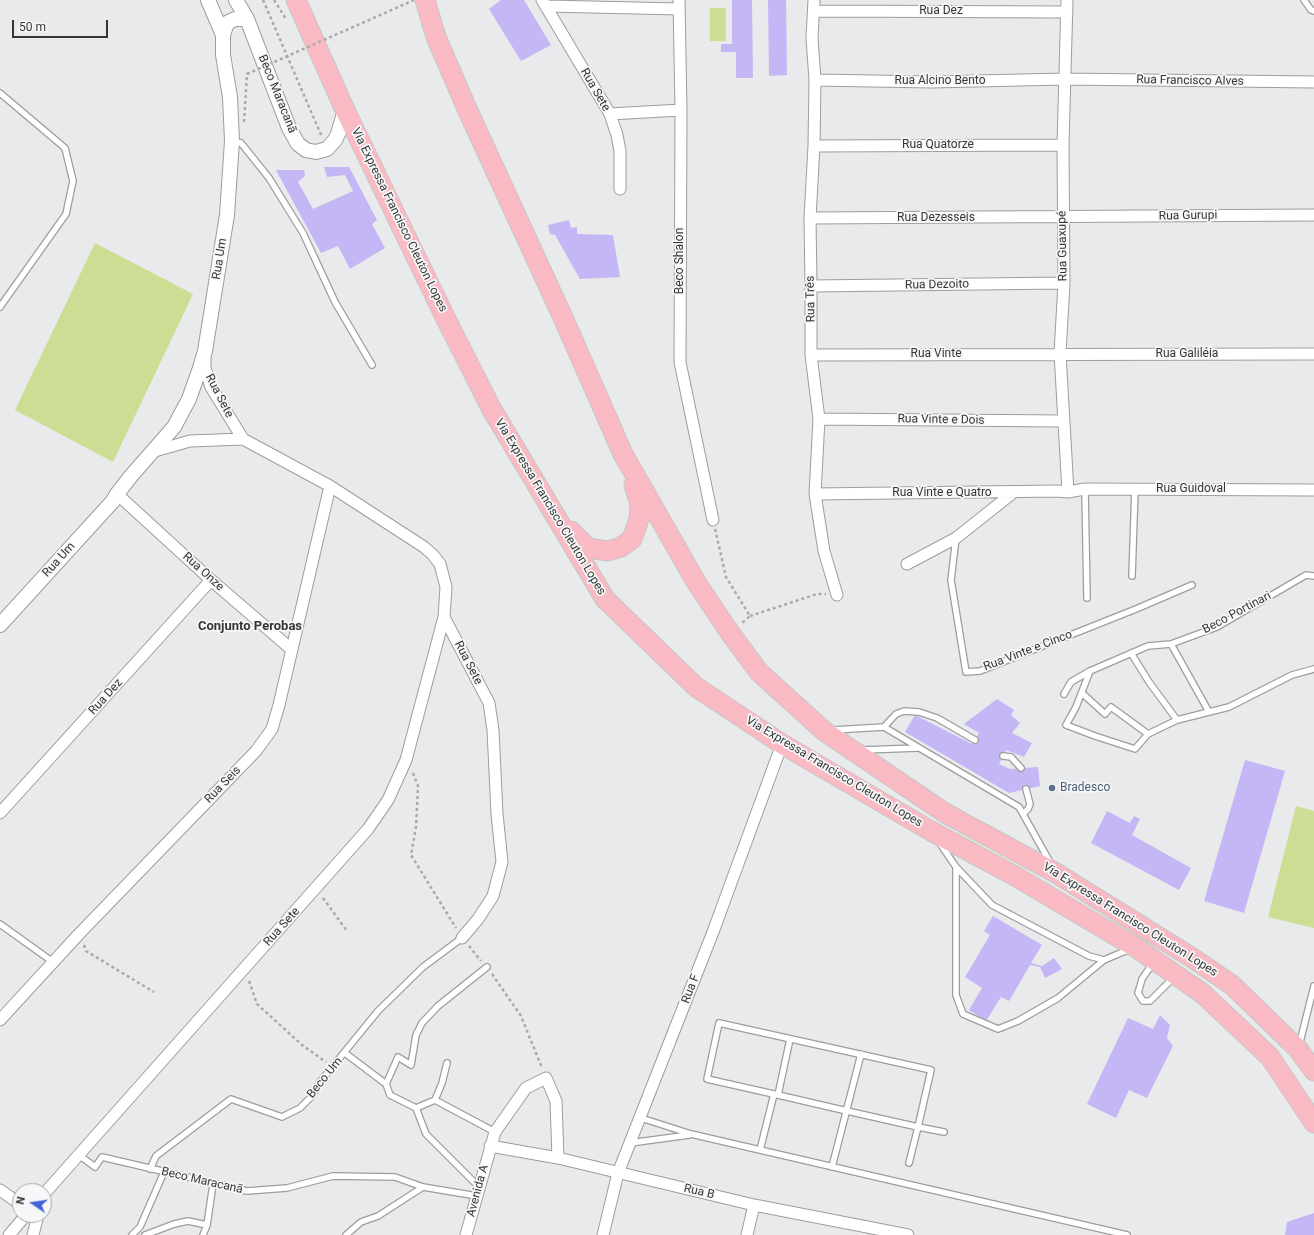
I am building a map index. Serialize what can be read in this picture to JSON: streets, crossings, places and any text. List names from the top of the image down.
{
  "streets": {
    "highway": ["Via Expressa Francisco Cleuton Lopes"],
    "street": [
      "Rua Dez",
      "Rua Alcino Bento",
      "Rua Francisco Alves",
      "Rua Sete",
      "Beco Maracanã",
      "Rua Quatorze",
      "Rua Gurupi",
      "Rua Dezesseis",
      "Rua Guaxupé",
      "Rua Um",
      "Beco Shalon",
      "Rua Dezoito",
      "Rua Três",
      "Rua Vinte",
      "Rua Galiléia",
      "Rua Vinte e Dois",
      "Rua Guidoval",
      "Rua Vinte e Quatro",
      "Rua Onze",
      "Rua Seis",
      "Rua F",
      "Avenida A",
      "Rua B"
    ],
    "lane": ["Beco Portinari", "Rua Vinte e Cinco", "Beco Um"]
  },
  "crossings": [
    ["Rua Dez", "Rua Guaxupé"],
    ["Rua Dez", "Rua Três"],
    ["Rua Dez", "Rua Onze"],
    ["Rua Alcino Bento", "Rua Francisco Alves"],
    ["Rua Alcino Bento", "Rua Guaxupé"],
    ["Rua Alcino Bento", "Rua Três"],
    ["Rua Francisco Alves", "Rua Guaxupé"],
    ["Rua Sete", "Beco Maracanã"],
    ["Rua Sete", "Rua Um"],
    ["Rua Sete", "Rua Seis"],
    ["Rua Sete", "Beco Um"],
    ["Beco Maracanã", "Beco Um"],
    ["Beco Maracanã", "Avenida A"],
    ["Rua Quatorze", "Rua Guaxupé"],
    ["Rua Quatorze", "Rua Três"],
    ["Rua Gurupi", "Rua Dezesseis"],
    ["Rua Gurupi", "Rua Guaxupé"],
    ["Rua Dezesseis", "Rua Guaxupé"],
    ["Rua Dezesseis", "Rua Três"],
    ["Via Expressa Francisco Cleuton Lopes", "Rua F"],
    ["Rua Guaxupé", "Rua Dezoito"],
    ["Rua Guaxupé", "Rua Vinte"],
    ["Rua Guaxupé", "Rua Galiléia"],
    ["Rua Guaxupé", "Rua Vinte e Dois"],
    ["Rua Guaxupé", "Rua Guidoval"],
    ["Rua Guaxupé", "Rua Vinte e Quatro"],
    ["Rua Um", "Rua Onze"],
    ["Rua Dezoito", "Rua Três"],
    ["Rua Três", "Rua Vinte"],
    ["Rua Três", "Rua Vinte e Dois"],
    ["Rua Três", "Rua Vinte e Quatro"],
    ["Rua Vinte", "Rua Galiléia"],
    ["Rua Guidoval", "Rua Vinte e Quatro"],
    ["Rua Onze", "Rua Seis"],
    ["Rua F", "Rua B"],
    ["Avenida A", "Rua B"]
  ],
  "districts": ["Conjunto Perobas"],
  "places": ["Bradesco"],
  "scale_bar": "50 m",
  "north": "left"
}
